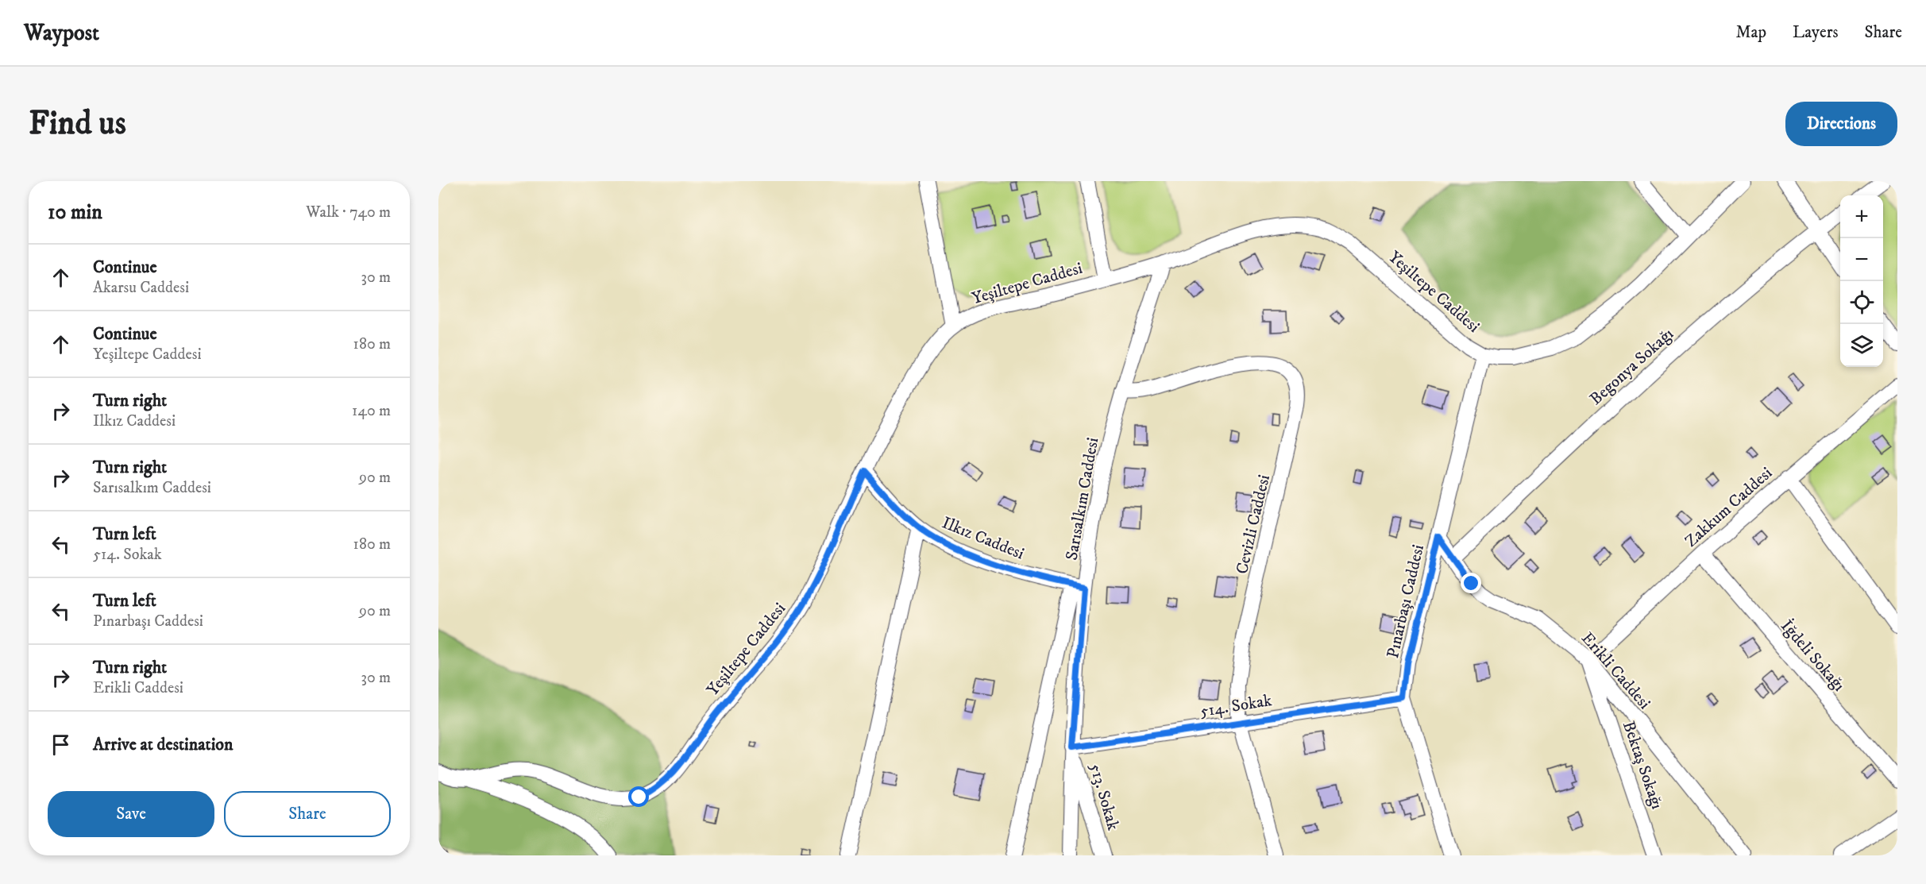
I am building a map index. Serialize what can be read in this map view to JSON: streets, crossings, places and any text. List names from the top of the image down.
{
  "streets": {
    "street": [
      "Yeşiltepe Caddesi",
      "Begonya Sokağı",
      "Sarısalkım Caddesi",
      "Zakkum Caddesi",
      "Cevizli Caddesi",
      "Ilkız Caddesi",
      "Pınarbaşı Caddesi",
      "İğdeli Sokağı",
      "Erikli Caddesi",
      "514. Sokak",
      "Bektaş Sokağı",
      "513. Sokak"
    ]
  },
  "crossings": [
    ["Yeşiltepe Caddesi", "Sarısalkım Caddesi"],
    ["Yeşiltepe Caddesi", "Ilkız Caddesi"],
    ["Yeşiltepe Caddesi", "Pınarbaşı Caddesi"],
    ["Begonya Sokağı", "Erikli Caddesi"],
    ["Sarısalkım Caddesi", "Cevizli Caddesi"],
    ["Sarısalkım Caddesi", "Ilkız Caddesi"],
    ["Sarısalkım Caddesi", "514. Sokak"],
    ["Sarısalkım Caddesi", "513. Sokak"],
    ["Zakkum Caddesi", "İğdeli Sokağı"],
    ["Zakkum Caddesi", "Erikli Caddesi"],
    ["Zakkum Caddesi", "Bektaş Sokağı"],
    ["Cevizli Caddesi", "514. Sokak"],
    ["Pınarbaşı Caddesi", "Erikli Caddesi"],
    ["Pınarbaşı Caddesi", "514. Sokak"],
    ["Erikli Caddesi", "Bektaş Sokağı"],
    ["514. Sokak", "513. Sokak"]
  ],
  "page": {
    "header": "Waypost",
    "nav": ["Map", "Layers", "Share"],
    "buttons": [
      "Directions",
      ["Save", "Share"]
    ],
    "title": "Find us",
    "heading": ["10 min", "Walk · 740 m"],
    "map_buttons": ["+", "−"],
    "list": [
      ["Continue", "Akarsu Caddesi", "30 m"],
      ["Continue", "Yeşiltepe Caddesi", "180 m"],
      ["Turn right", "Ilkız Caddesi", "140 m"],
      ["Turn right", "Sarısalkım Caddesi", "90 m"],
      ["Turn left", "514. Sokak", "180 m"],
      ["Turn left", "Pınarbaşı Caddesi", "90 m"],
      ["Turn right", "Erikli Caddesi", "30 m"],
      "Arrive at destination"
    ]
  }
}
